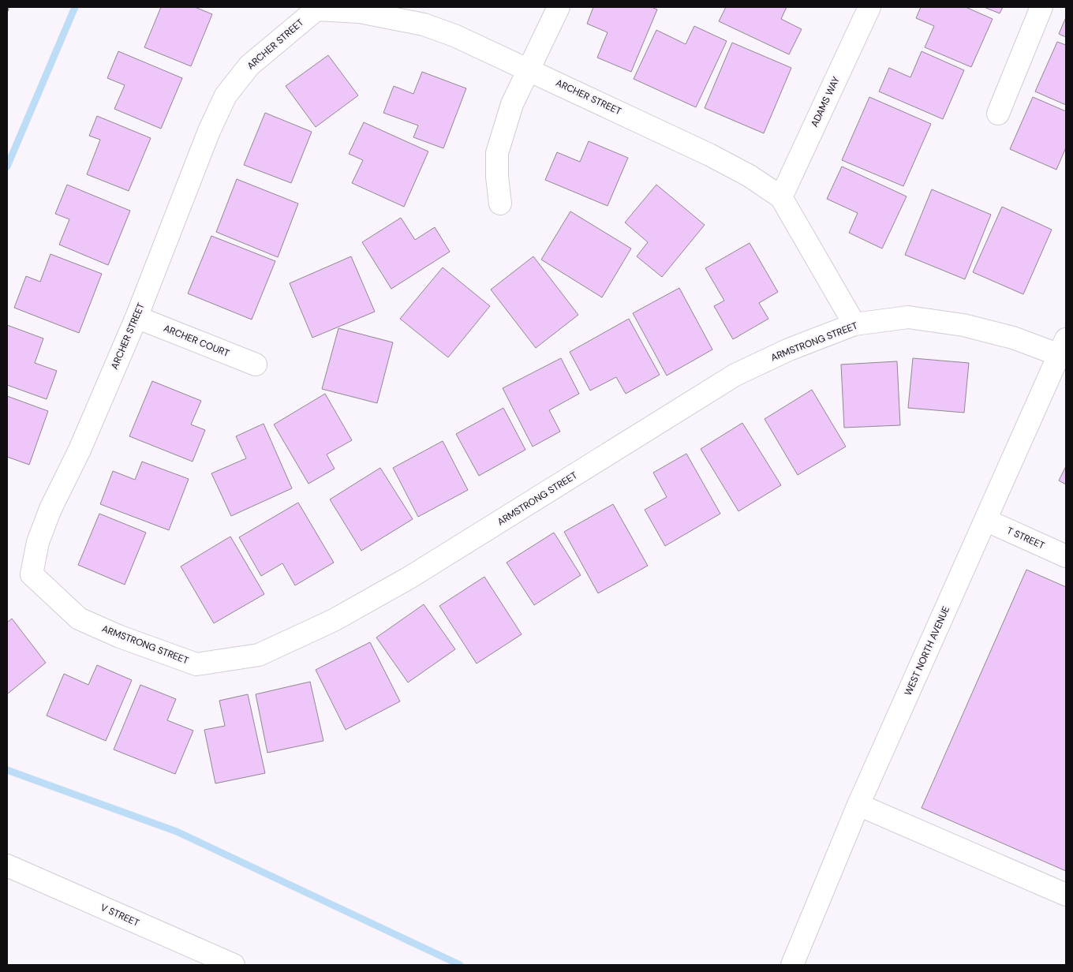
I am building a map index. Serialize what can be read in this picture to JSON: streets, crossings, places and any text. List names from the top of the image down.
{
  "streets": {
    "street": [
      "ARCHER STREET",
      "ADAMS WAY",
      "ARCHER COURT",
      "ARMSTRONG STREET",
      "T STREET",
      "WEST NORTH AVENUE",
      "V STREET"
    ]
  },
  "crossings": [
    ["ARCHER STREET", "ADAMS WAY"],
    ["ARCHER STREET", "ARCHER COURT"],
    ["ARCHER STREET", "ARMSTRONG STREET"],
    ["ARMSTRONG STREET", "WEST NORTH AVENUE"],
    ["T STREET", "WEST NORTH AVENUE"]
  ]
}
